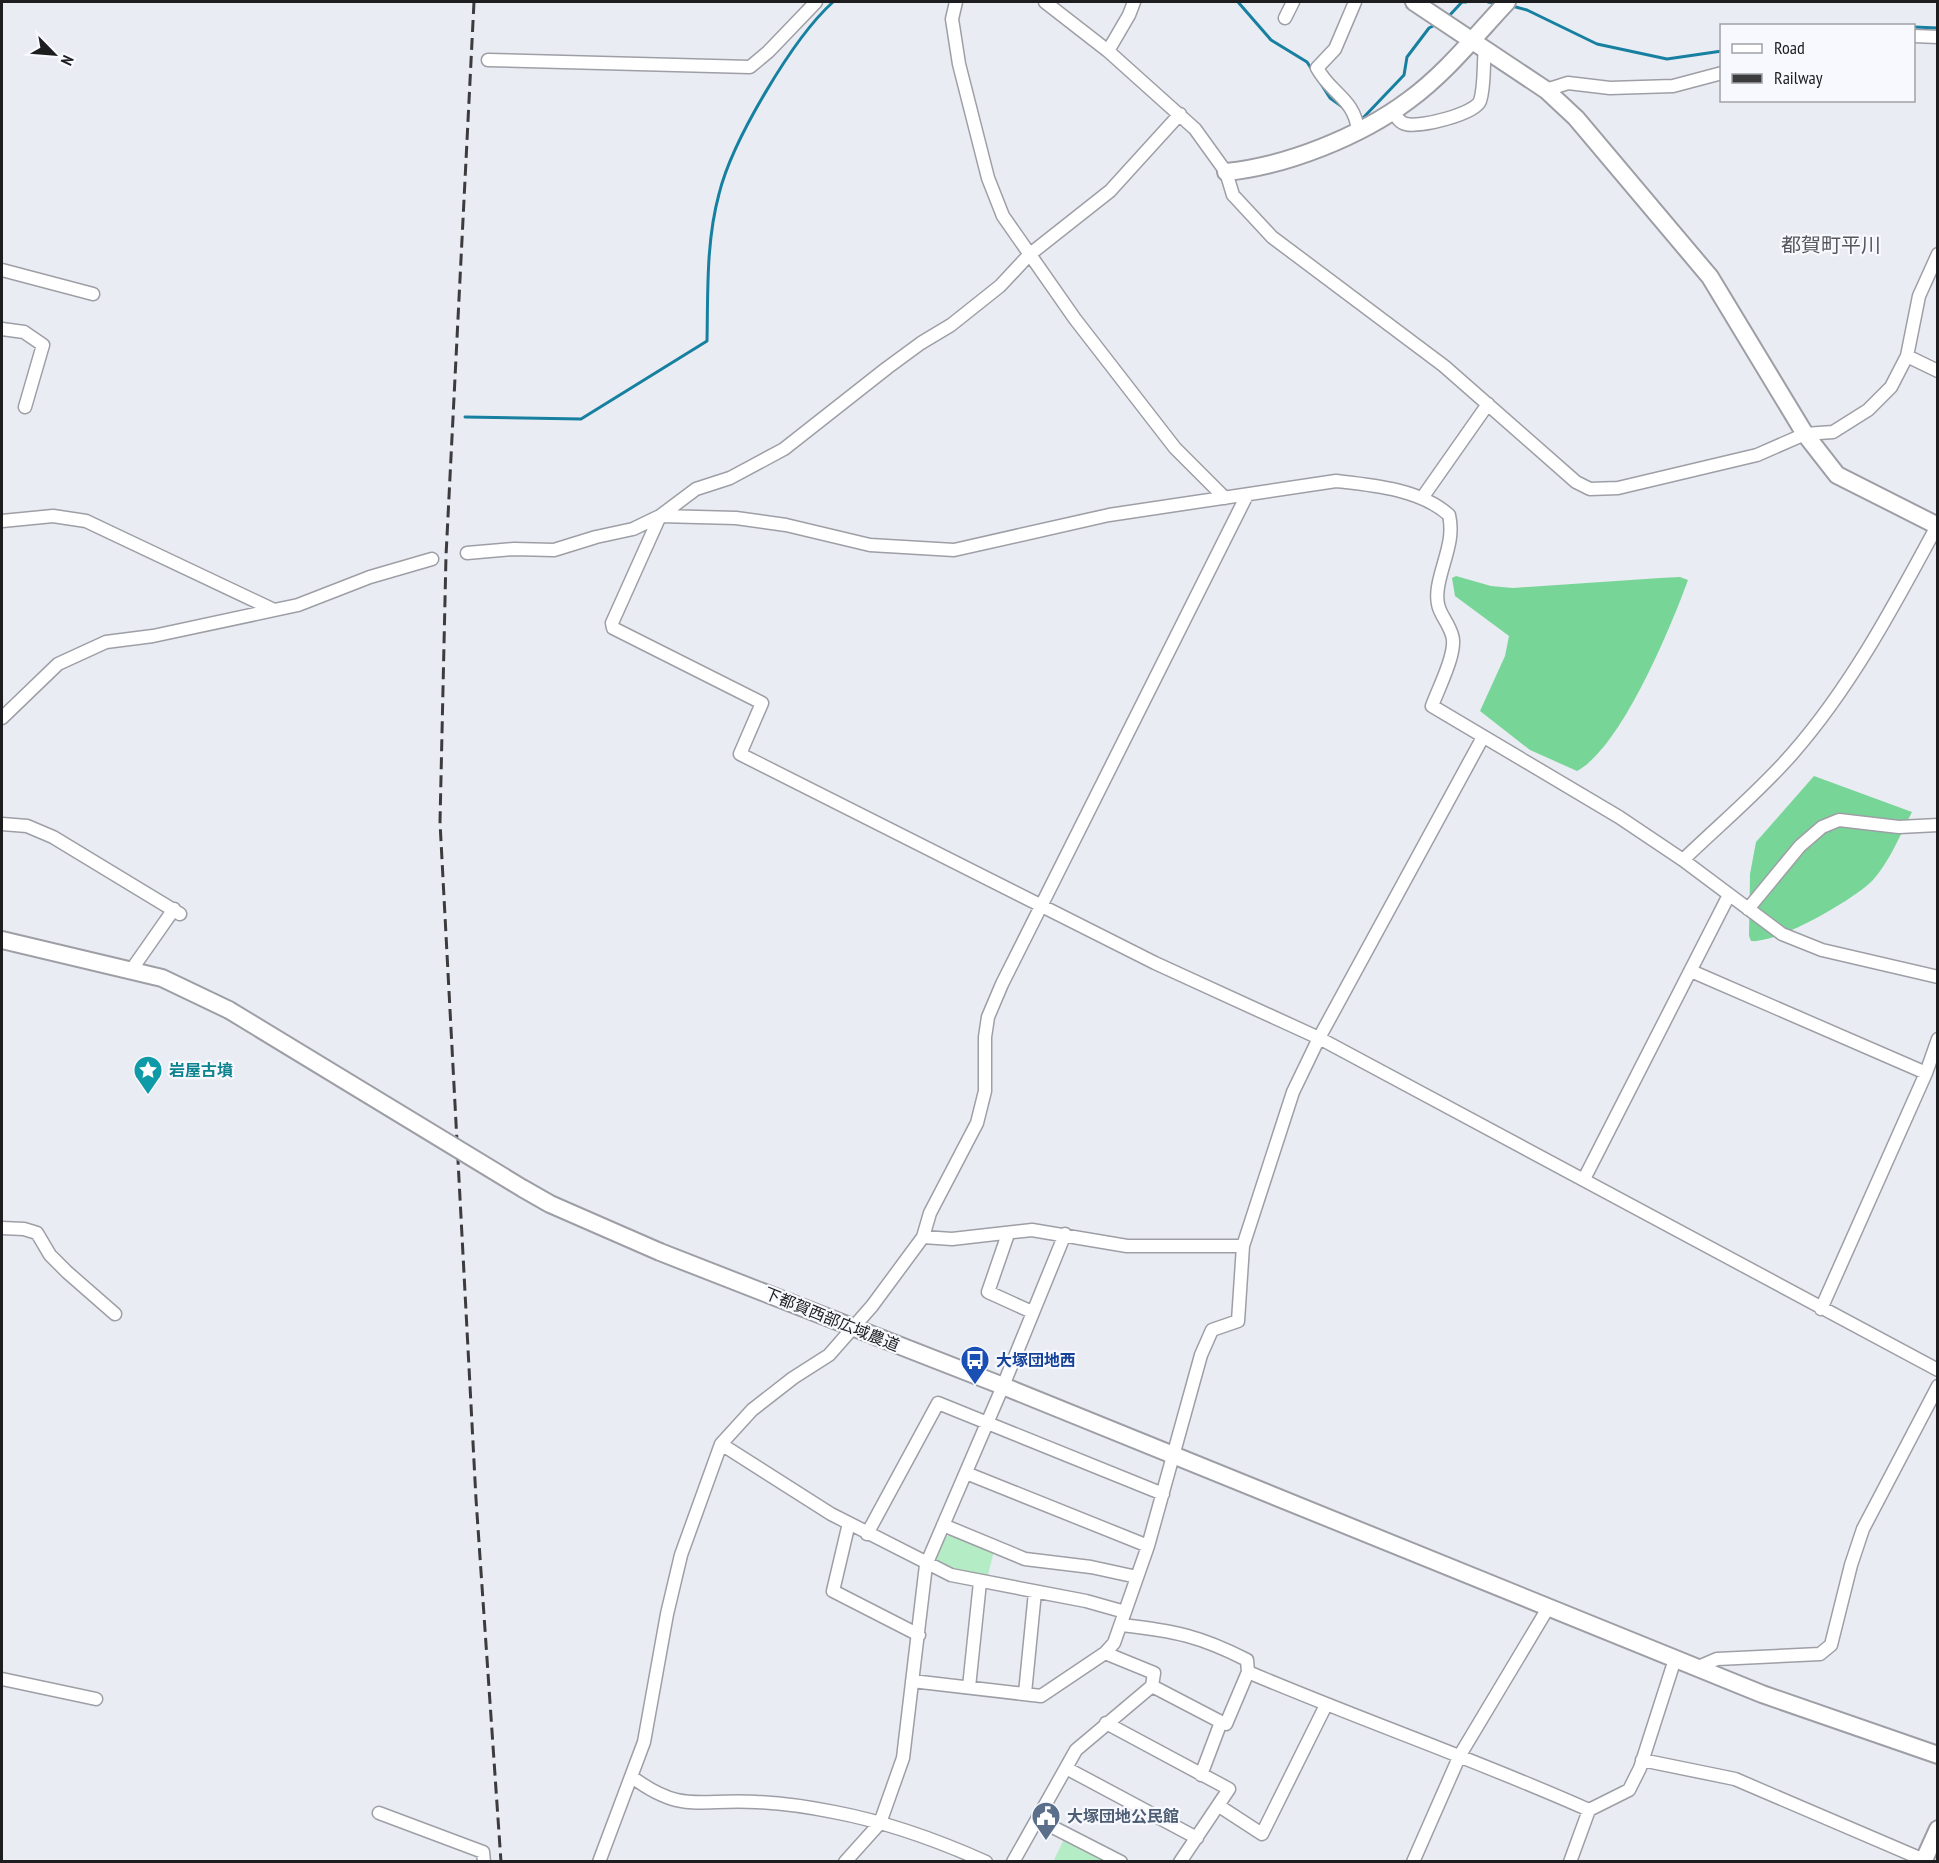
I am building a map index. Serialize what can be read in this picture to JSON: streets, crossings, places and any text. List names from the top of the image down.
{
  "streets": {
    "street": ["下都賀西部広域農道"]
  },
  "districts": ["都賀町平川"],
  "places": {
    "place": ["岩屋古墳"],
    "bus stop": ["大塚団地西"],
    "public building": ["大塚団地公民館"]
  },
  "legend": ["Road", "Railway"],
  "north": "bottom right"
}
